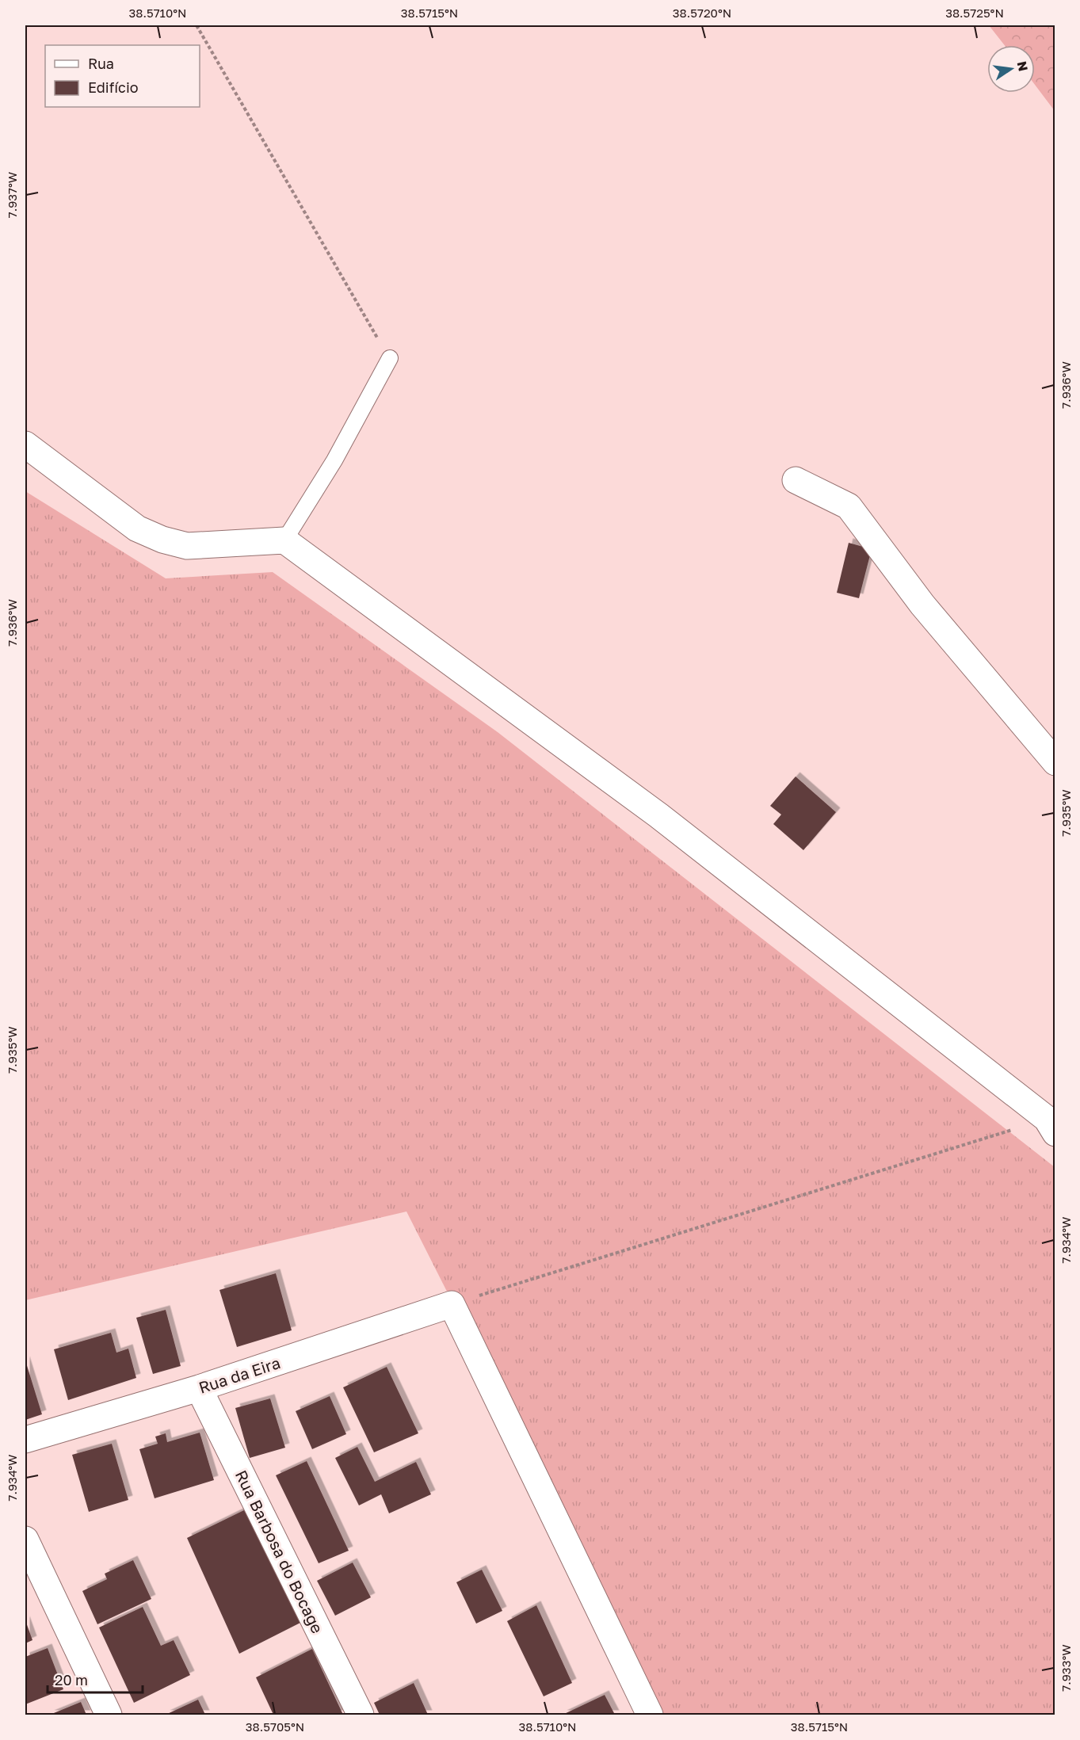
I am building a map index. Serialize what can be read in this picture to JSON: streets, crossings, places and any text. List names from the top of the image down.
{
  "streets": {
    "street": ["Rua da Eira", "Rua Barbosa do Bocage"]
  },
  "crossings": [
    ["Rua da Eira", "Rua Barbosa do Bocage"]
  ],
  "legend": ["Rua", "Edifício"],
  "scale_bar": "20 m",
  "north": "right",
  "coordinates": [
    "38.5710°N",
    "38.5715°N",
    "38.5720°N",
    "38.5725°N",
    "7.937°W",
    "7.936°W",
    "7.935°W",
    "7.934°W",
    "7.933°W",
    "38.5705°N"
  ]
}
